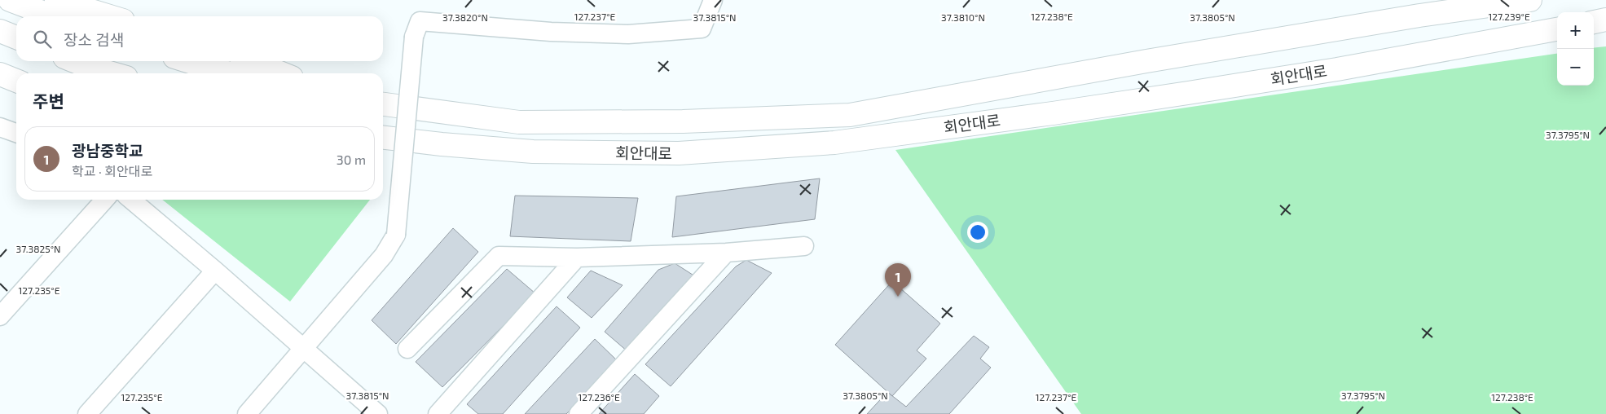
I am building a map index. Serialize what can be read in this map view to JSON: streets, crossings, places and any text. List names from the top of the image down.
{
  "streets": {
    "highway": ["회안대로"]
  },
  "page": {
    "map_buttons": ["+", "−"],
    "search": "장소 검색",
    "heading": "주변",
    "list": [
      {
        "mark": "1",
        "name": "광남중학교",
        "note": "학교 · 회안대로",
        "value": "30 m"
      }
    ],
    "pins": "1"
  },
  "coordinates": [
    "127.237°E",
    "127.238°E",
    "127.239°E",
    "37.3820°N",
    "37.3815°N",
    "37.3810°N",
    "37.3805°N",
    "37.3795°N",
    "37.3825°N",
    "127.235°E",
    "127.236°E"
  ]
}
